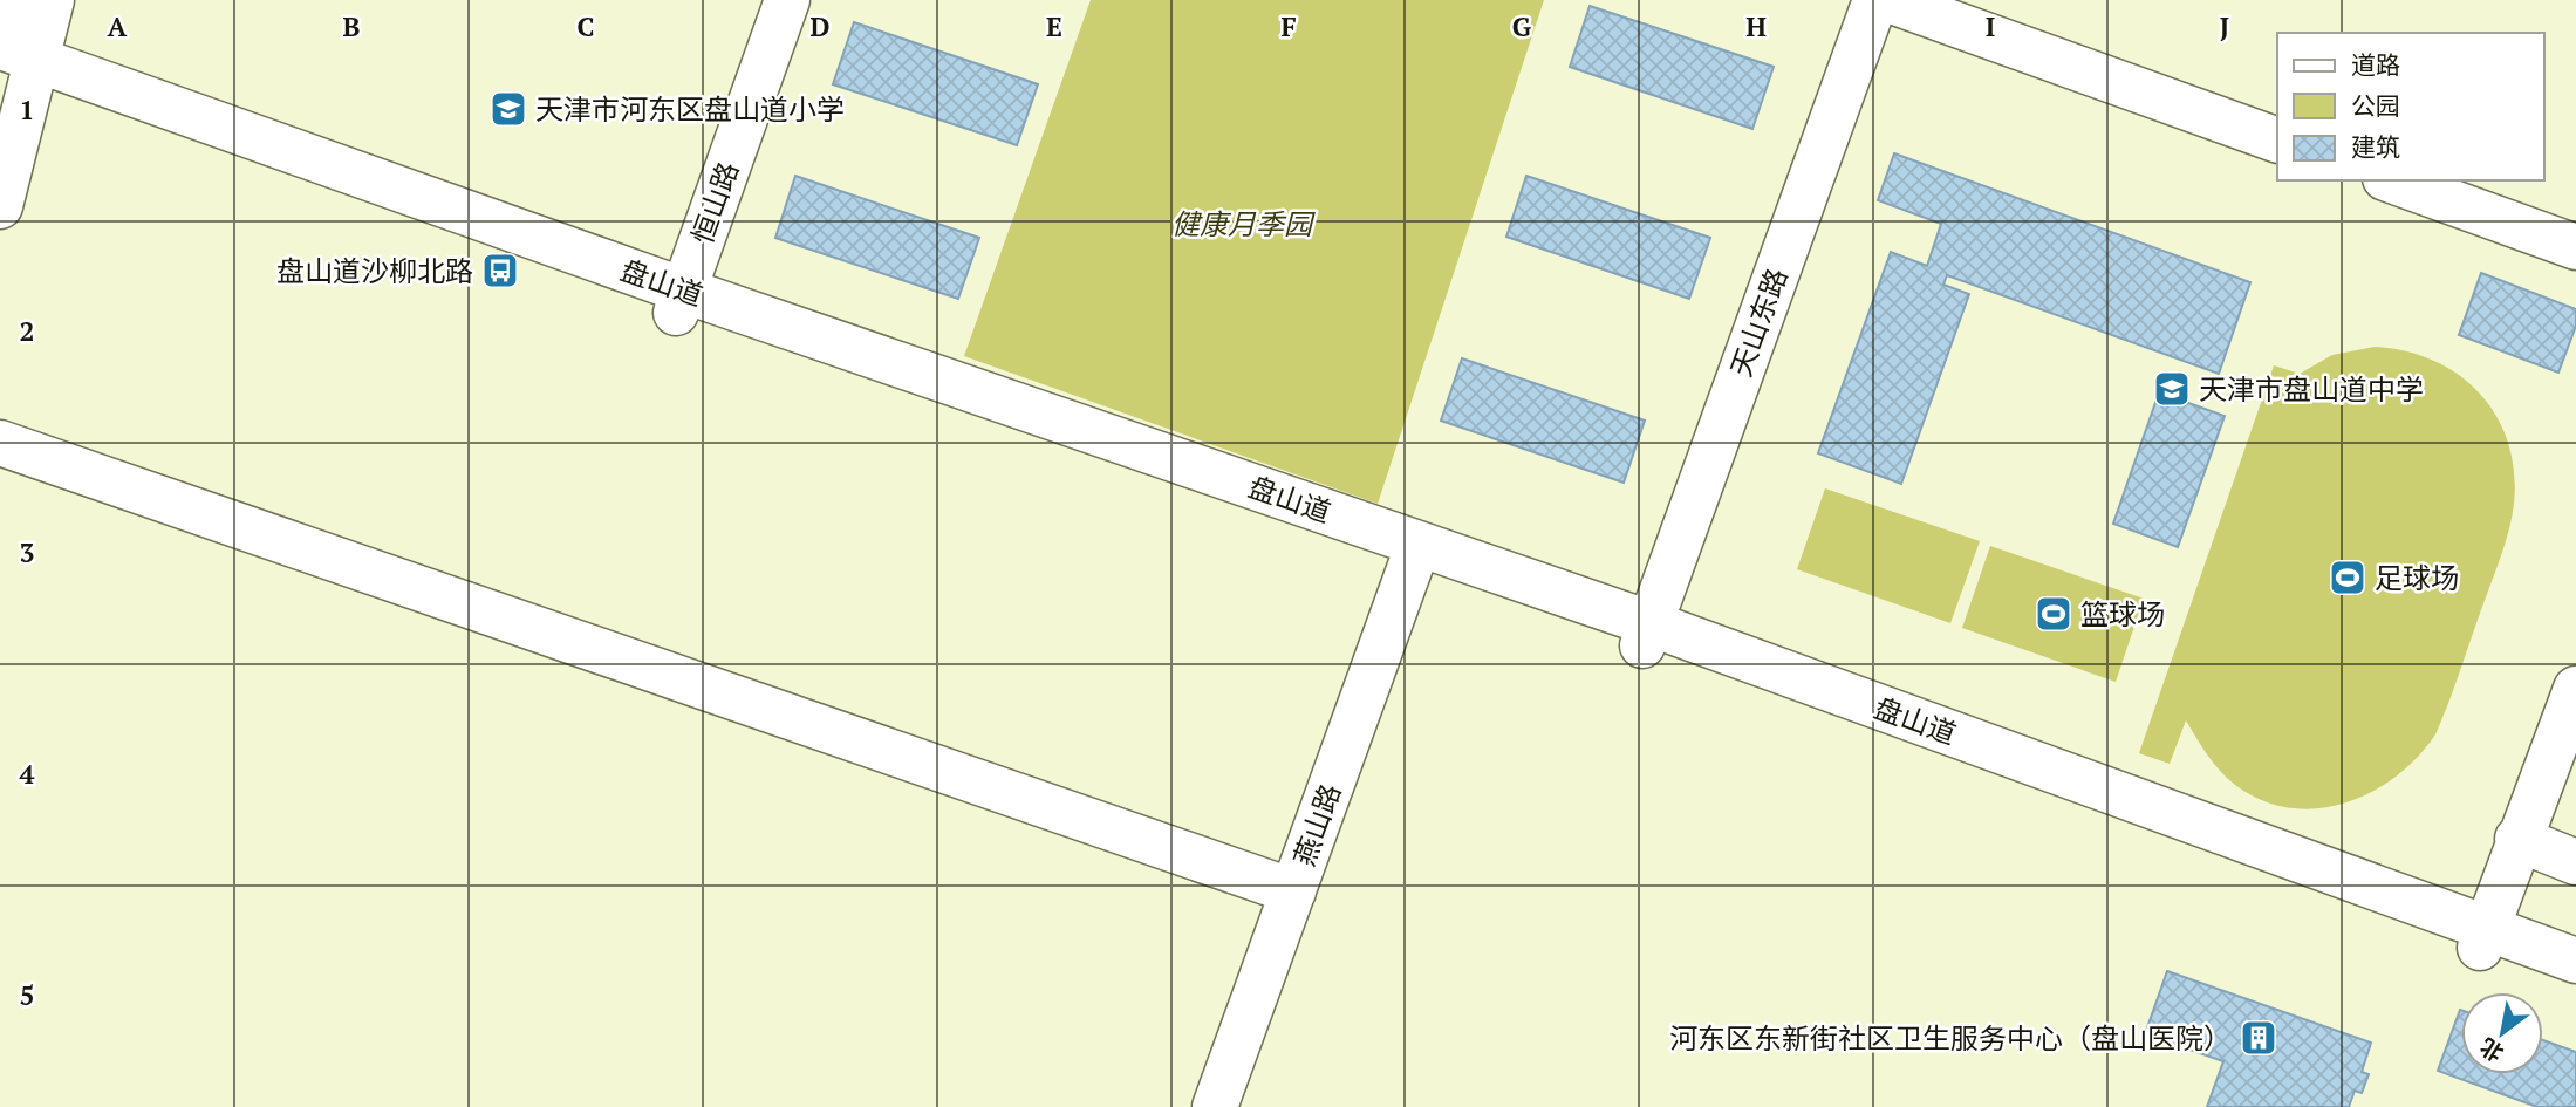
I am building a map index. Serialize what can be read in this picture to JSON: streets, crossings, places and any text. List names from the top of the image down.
{
  "streets": {
    "street": [
      "恒山路",
      "盘山道",
      "天山东路",
      "燕山路"
    ]
  },
  "crossings": [
    ["恒山路", "盘山道"],
    ["盘山道", "天山东路"],
    ["盘山道", "燕山路"]
  ],
  "parks": ["健康月季园"],
  "places": {
    "school or university": ["天津市河东区盘山道小学", "天津市盘山道中学"],
    "bus stop": ["盘山道沙柳北路"],
    "sports": ["足球场", "篮球场"],
    "building": ["河东区东新街社区卫生服务中心（盘山医院）"]
  },
  "legend": ["道路", "公园", "建筑"],
  "north": "bottom left",
  "grid": {
    "columns": [
      "A",
      "B",
      "C",
      "D",
      "E",
      "F",
      "G",
      "H",
      "I",
      "J"
    ],
    "rows": [
      "1",
      "2",
      "3",
      "4",
      "5"
    ]
  }
}
